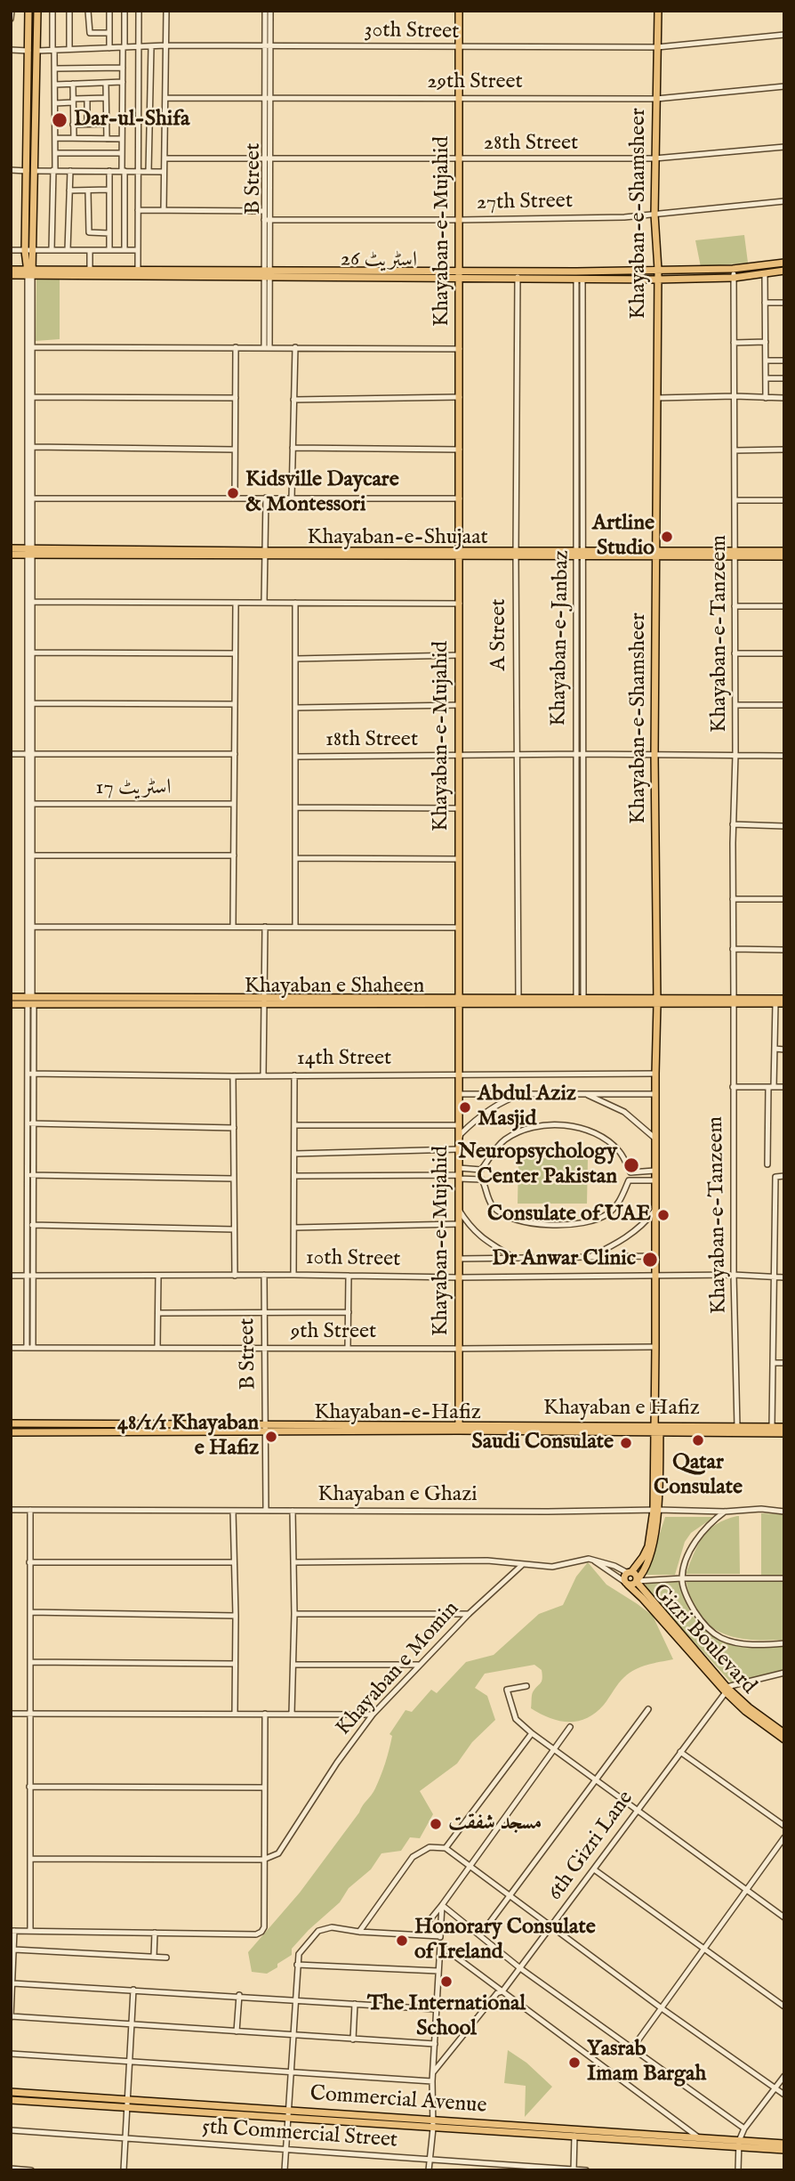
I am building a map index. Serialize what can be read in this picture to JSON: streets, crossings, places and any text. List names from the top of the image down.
{
  "streets": {
    "main road": [
      "Khayaban-e-Shamsheer",
      "Khayaban-e-Mujahid",
      "اسٹریٹ 26",
      "Khayaban-e-Shujaat",
      "Khayaban e Shaheen",
      "Khayaban e Hafiz",
      "Khayaban-e-Hafiz",
      "Gizri Boulevard",
      "Commercial Avenue"
    ],
    "street": [
      "30th Street",
      "29th Street",
      "28th Street",
      "B Street",
      "27th Street",
      "Khayaban-e-Tanzeem",
      "A Street",
      "Khayaban-e-Janbaz",
      "18th Street",
      "اسٹریٹ 17",
      "14th Street",
      "10th Street",
      "9th Street",
      "Khayaban e Ghazi",
      "Khayaban e Momin",
      "6th Gizri Lane",
      "5th Commercial Street"
    ]
  },
  "crossings": [
    ["30th Street", "B Street"],
    ["30th Street", "Khayaban-e-Shamsheer"],
    ["30th Street", "Khayaban-e-Mujahid"],
    ["29th Street", "B Street"],
    ["29th Street", "Khayaban-e-Shamsheer"],
    ["29th Street", "Khayaban-e-Mujahid"],
    ["28th Street", "B Street"],
    ["28th Street", "Khayaban-e-Shamsheer"],
    ["28th Street", "Khayaban-e-Mujahid"],
    ["B Street", "27th Street"],
    ["B Street", "اسٹریٹ 26"],
    ["B Street", "10th Street"],
    ["B Street", "9th Street"],
    ["B Street", "Khayaban-e-Hafiz"],
    ["B Street", "Khayaban e Ghazi"],
    ["27th Street", "Khayaban-e-Shamsheer"],
    ["27th Street", "Khayaban-e-Mujahid"],
    ["Khayaban-e-Shamsheer", "اسٹریٹ 26"],
    ["Khayaban-e-Shamsheer", "Khayaban-e-Shujaat"],
    ["Khayaban-e-Shamsheer", "18th Street"],
    ["Khayaban-e-Shamsheer", "Khayaban e Shaheen"],
    ["Khayaban-e-Shamsheer", "14th Street"],
    ["Khayaban-e-Shamsheer", "10th Street"],
    ["Khayaban-e-Shamsheer", "9th Street"],
    ["Khayaban-e-Shamsheer", "Khayaban e Hafiz"],
    ["Khayaban-e-Shamsheer", "Khayaban e Ghazi"],
    ["Khayaban-e-Mujahid", "اسٹریٹ 26"],
    ["Khayaban-e-Mujahid", "Khayaban-e-Shujaat"],
    ["Khayaban-e-Mujahid", "18th Street"],
    ["Khayaban-e-Mujahid", "Khayaban e Shaheen"],
    ["Khayaban-e-Mujahid", "14th Street"],
    ["Khayaban-e-Mujahid", "10th Street"],
    ["Khayaban-e-Mujahid", "9th Street"],
    ["Khayaban-e-Mujahid", "Khayaban e Hafiz"],
    ["Khayaban-e-Mujahid", "Khayaban-e-Hafiz"],
    ["اسٹریٹ 26", "Khayaban-e-Tanzeem"],
    ["اسٹریٹ 26", "A Street"],
    ["اسٹریٹ 26", "Khayaban-e-Janbaz"],
    ["Khayaban-e-Shujaat", "Khayaban-e-Tanzeem"],
    ["Khayaban-e-Shujaat", "A Street"],
    ["Khayaban-e-Shujaat", "Khayaban-e-Janbaz"],
    ["Khayaban-e-Tanzeem", "18th Street"],
    ["Khayaban-e-Tanzeem", "10th Street"],
    ["Khayaban-e-Tanzeem", "Khayaban e Hafiz"],
    ["A Street", "18th Street"],
    ["A Street", "Khayaban e Shaheen"],
    ["Khayaban-e-Janbaz", "18th Street"],
    ["Khayaban-e-Janbaz", "Khayaban e Shaheen"],
    ["Khayaban e Hafiz", "Khayaban-e-Hafiz"],
    ["Gizri Boulevard", "6th Gizri Lane"]
  ],
  "places": [
    "Dar-ul-Shifa",
    "Kidsville Daycare & Montessori",
    "Artline Studio",
    "Abdul Aziz Masjid",
    "Neuropsychology Center Pakistan",
    "Consulate of UAE",
    "Dr Anwar Clinic",
    "48/1/1 Khayaban e Hafiz",
    "Qatar Consulate",
    "Saudi Consulate",
    "مسجد شفقت",
    "Honorary Consulate of Ireland",
    "The International School",
    "Yasrab Imam Bargah"
  ]
}
